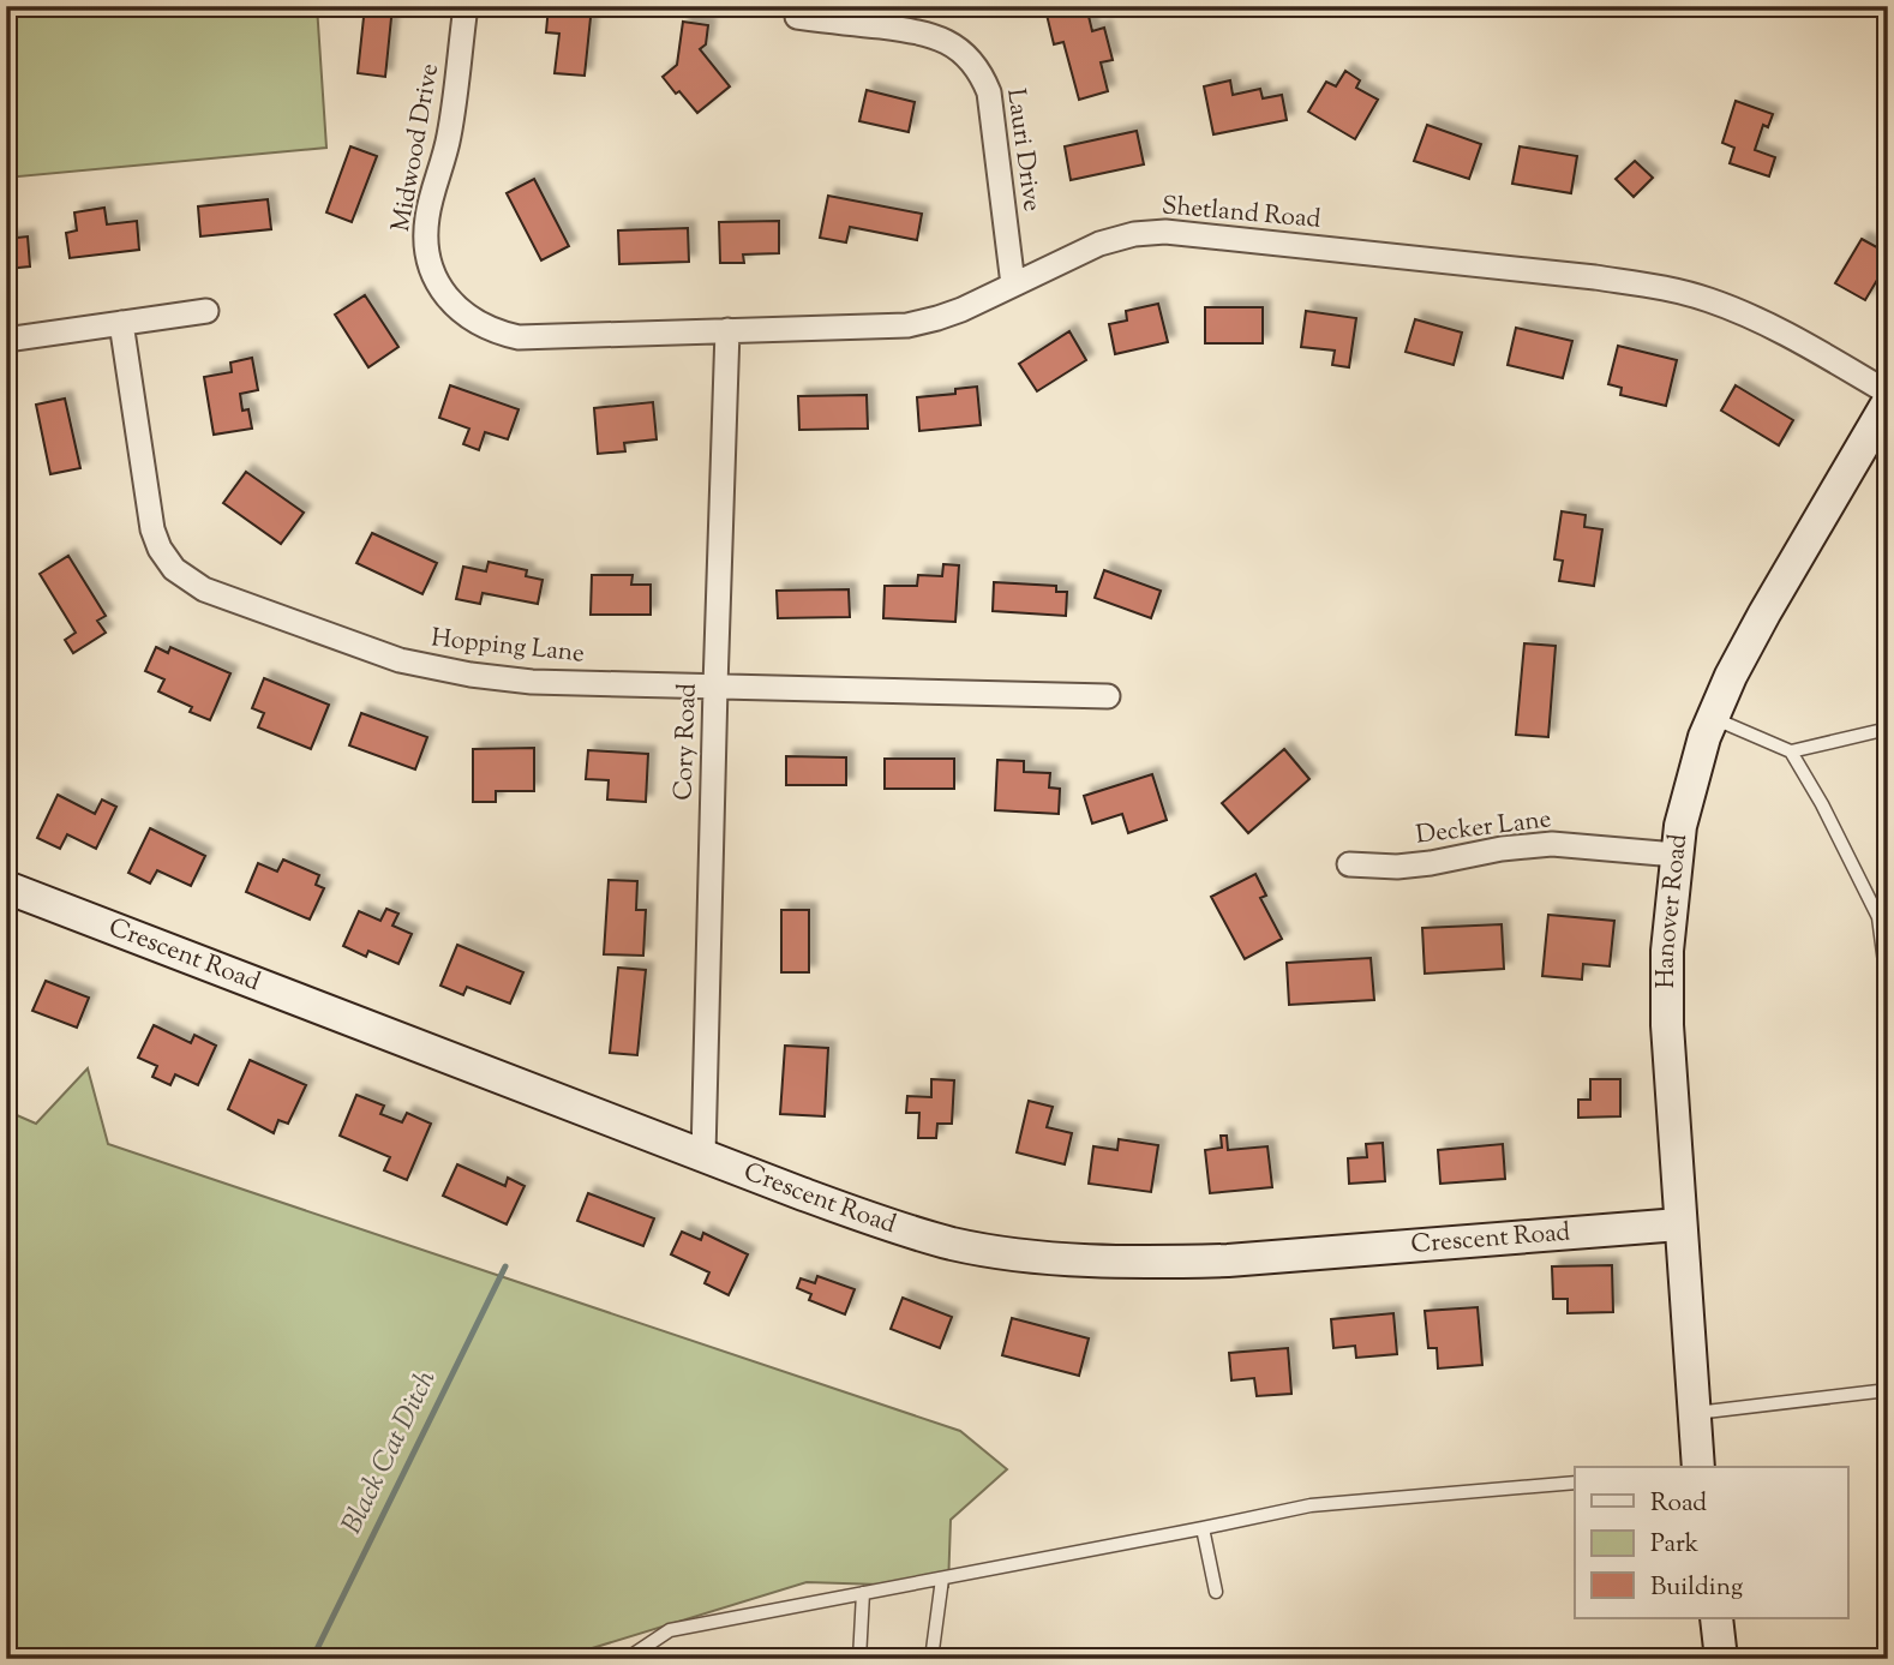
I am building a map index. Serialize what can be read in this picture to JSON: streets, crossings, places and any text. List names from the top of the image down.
{
  "streets": {
    "street": [
      "Midwood Drive",
      "Lauri Drive",
      "Shetland Road",
      "Hopping Lane",
      "Cory Road",
      "Decker Lane",
      "Hanover Road",
      "Crescent Road"
    ]
  },
  "crossings": [
    ["Midwood Drive", "Shetland Road"],
    ["Lauri Drive", "Shetland Road"],
    ["Shetland Road", "Cory Road"],
    ["Hopping Lane", "Cory Road"],
    ["Cory Road", "Crescent Road"],
    ["Decker Lane", "Hanover Road"],
    ["Hanover Road", "Crescent Road"]
  ],
  "water": ["Black Cat Ditch"],
  "legend": ["Road", "Park", "Building"]
}
